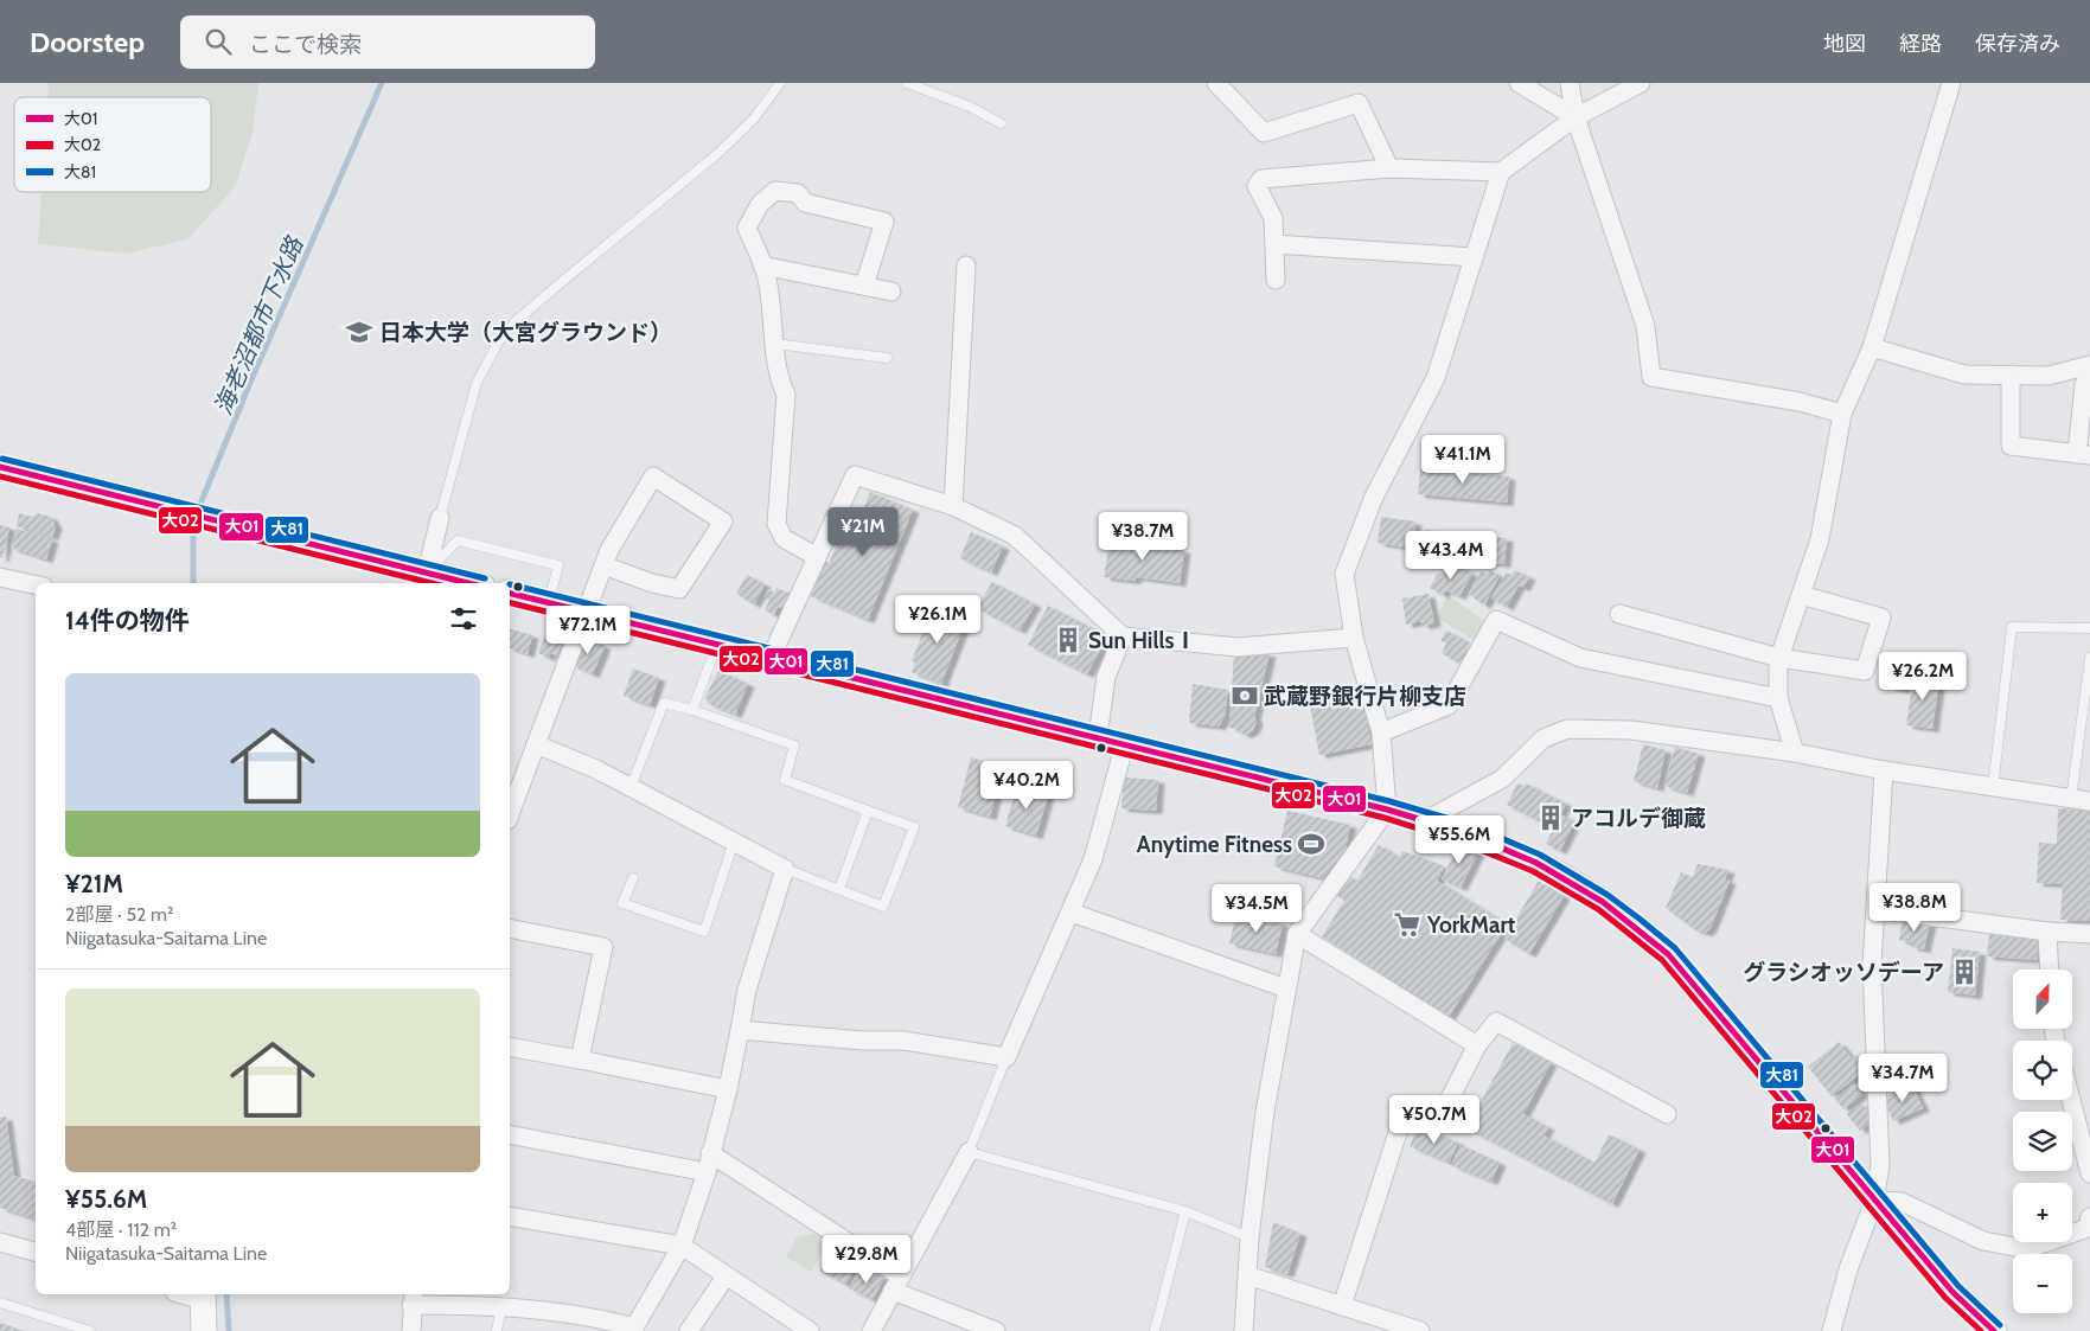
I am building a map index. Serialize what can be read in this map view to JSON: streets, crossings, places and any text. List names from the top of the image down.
{
  "water": ["海老沼都市下水路"],
  "places": {
    "school or university": ["日本大学（大宮グラウンド）"],
    "building": ["Sun HillsⅠ", "アコルデ御蔵", "グラシオッソデーア"],
    "bank": ["武蔵野銀行片柳支店"],
    "sports": ["Anytime Fitness"],
    "supermarket": ["YorkMart"]
  },
  "lines": ["transit line 大81", "transit line 大01", "transit line 大02"],
  "legend": ["大01", "大02", "大81"],
  "north": "top",
  "page": {
    "header": "Doorstep",
    "search": "ここで検索",
    "nav": ["地図", "経路", "保存済み"],
    "price": [
      "¥41.1M",
      "¥21M",
      "¥38.7M",
      "¥43.4M",
      "¥26.1M",
      "¥72.1M",
      "¥26.2M",
      "¥40.2M",
      "¥55.6M",
      "¥38.8M",
      "¥34.5M",
      "¥34.7M",
      "¥50.7M",
      "¥29.8M"
    ],
    "heading": "14件の物件",
    "list": [
      {
        "name": "¥21M",
        "note": "2部屋 · 52 m² · Niigatasuka-Saitama Line"
      },
      {
        "name": "¥55.6M",
        "note": "4部屋 · 112 m² · Niigatasuka-Saitama Line"
      }
    ],
    "map_buttons": ["+", "−"]
  }
}
